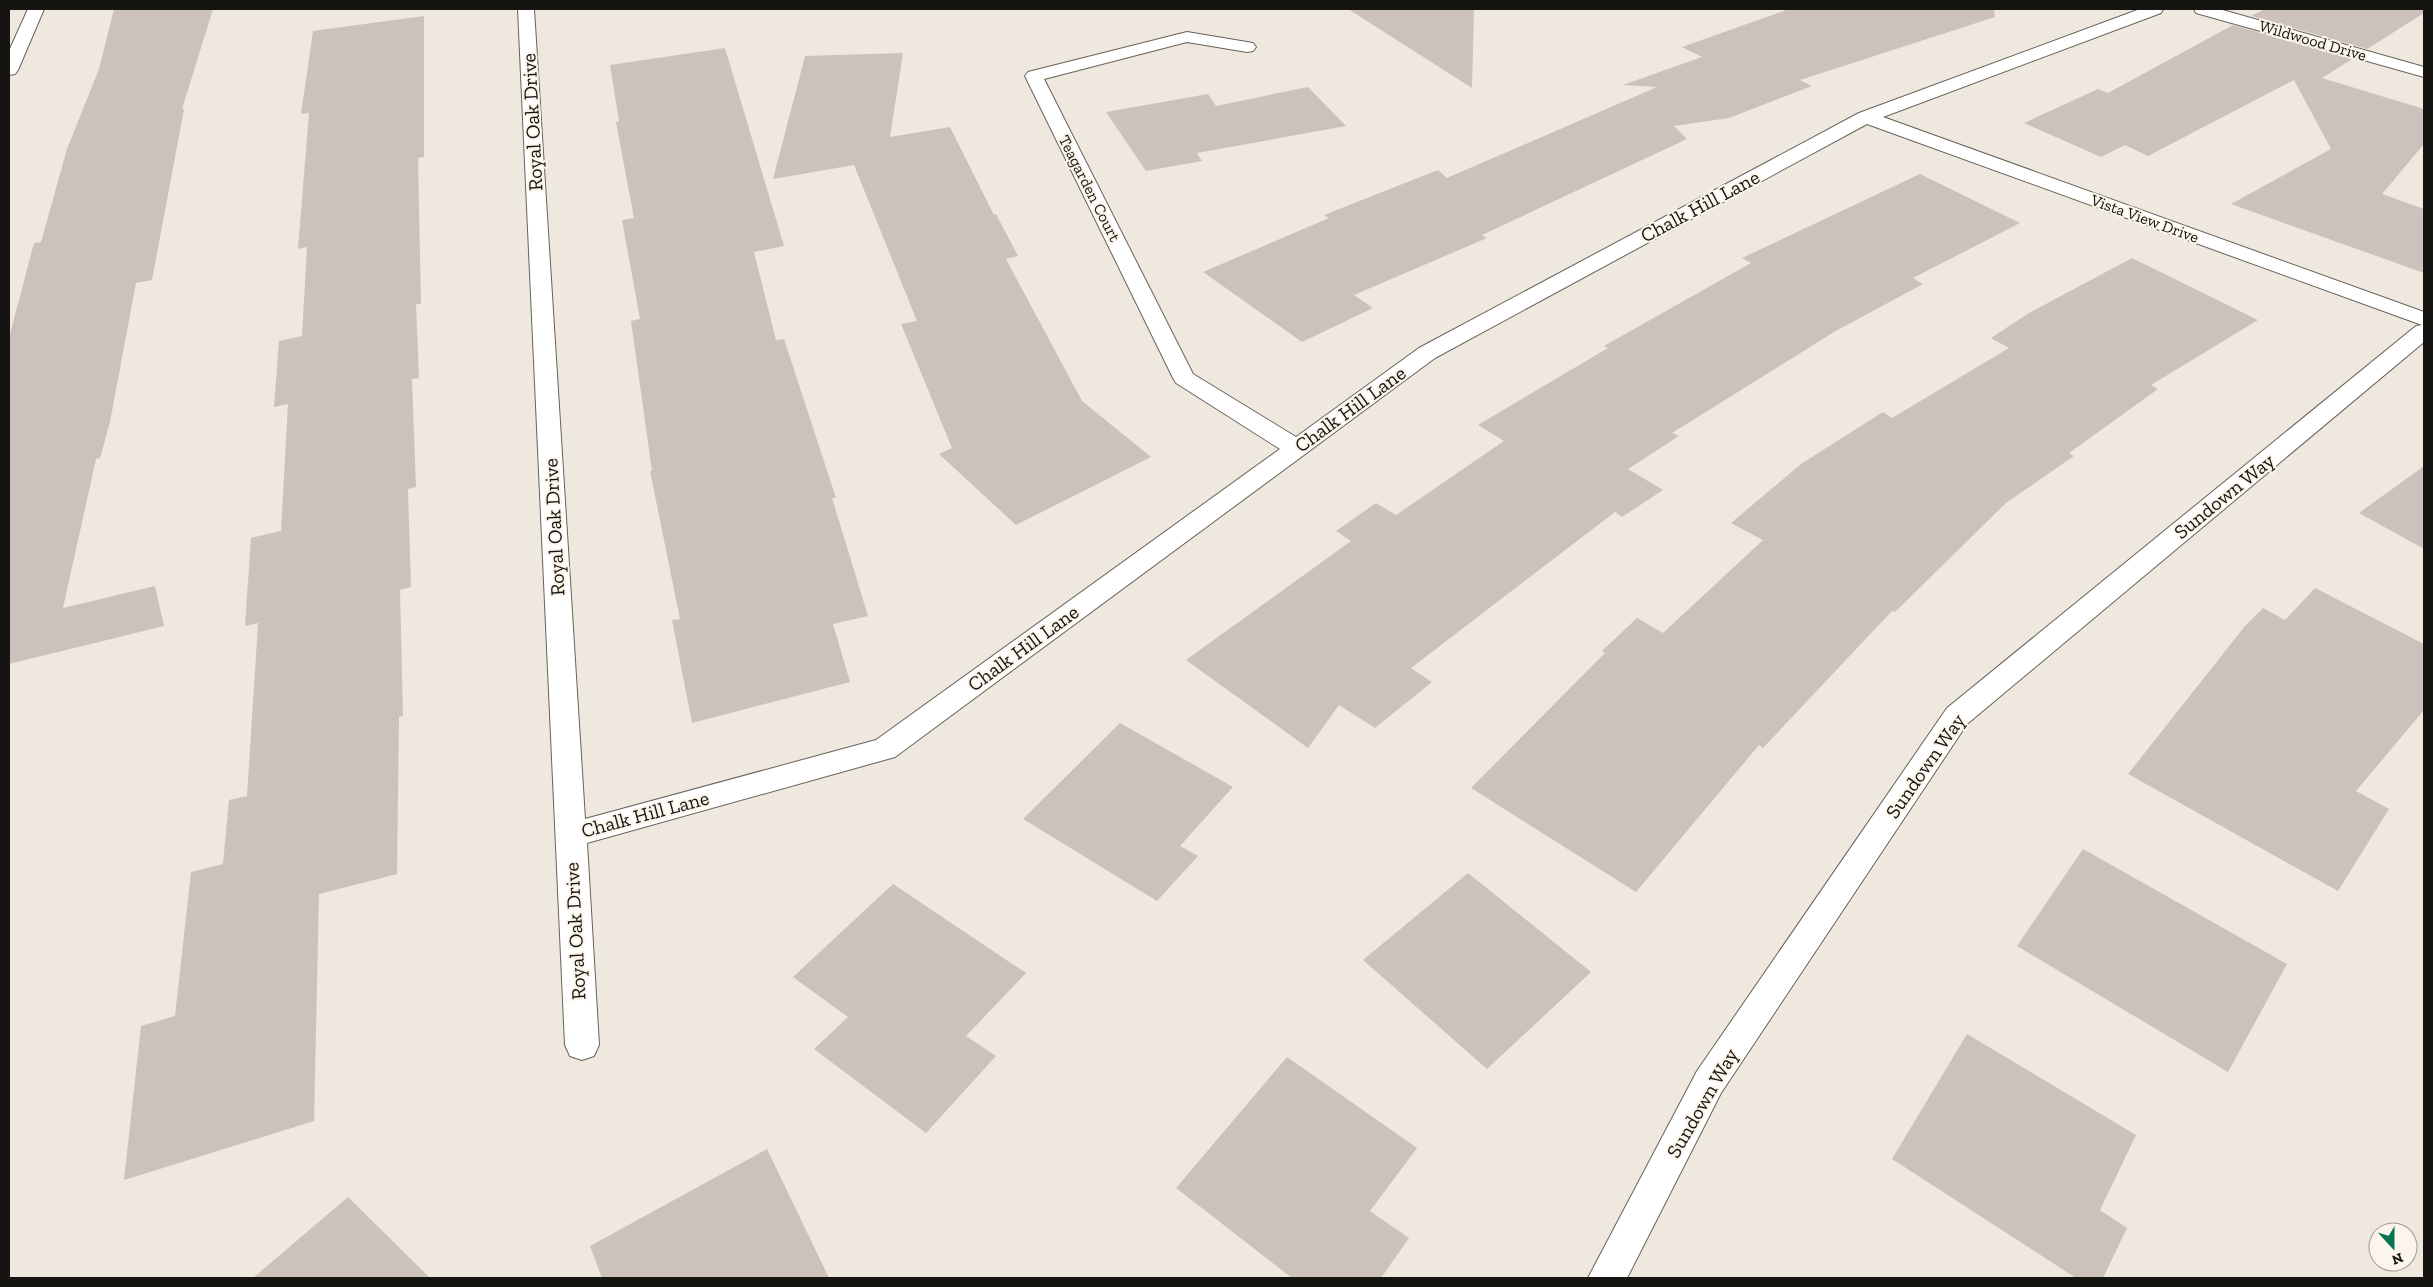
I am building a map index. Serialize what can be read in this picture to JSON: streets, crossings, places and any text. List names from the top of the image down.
{
  "streets": {
    "street": [
      "Wildwood Drive",
      "Royal Oak Drive",
      "Teagarden Court",
      "Chalk Hill Lane",
      "Vista View Drive",
      "Sundown Way"
    ]
  },
  "crossings": [
    ["Royal Oak Drive", "Chalk Hill Lane"],
    ["Teagarden Court", "Chalk Hill Lane"],
    ["Chalk Hill Lane", "Vista View Drive"]
  ],
  "north": "bottom"
}
